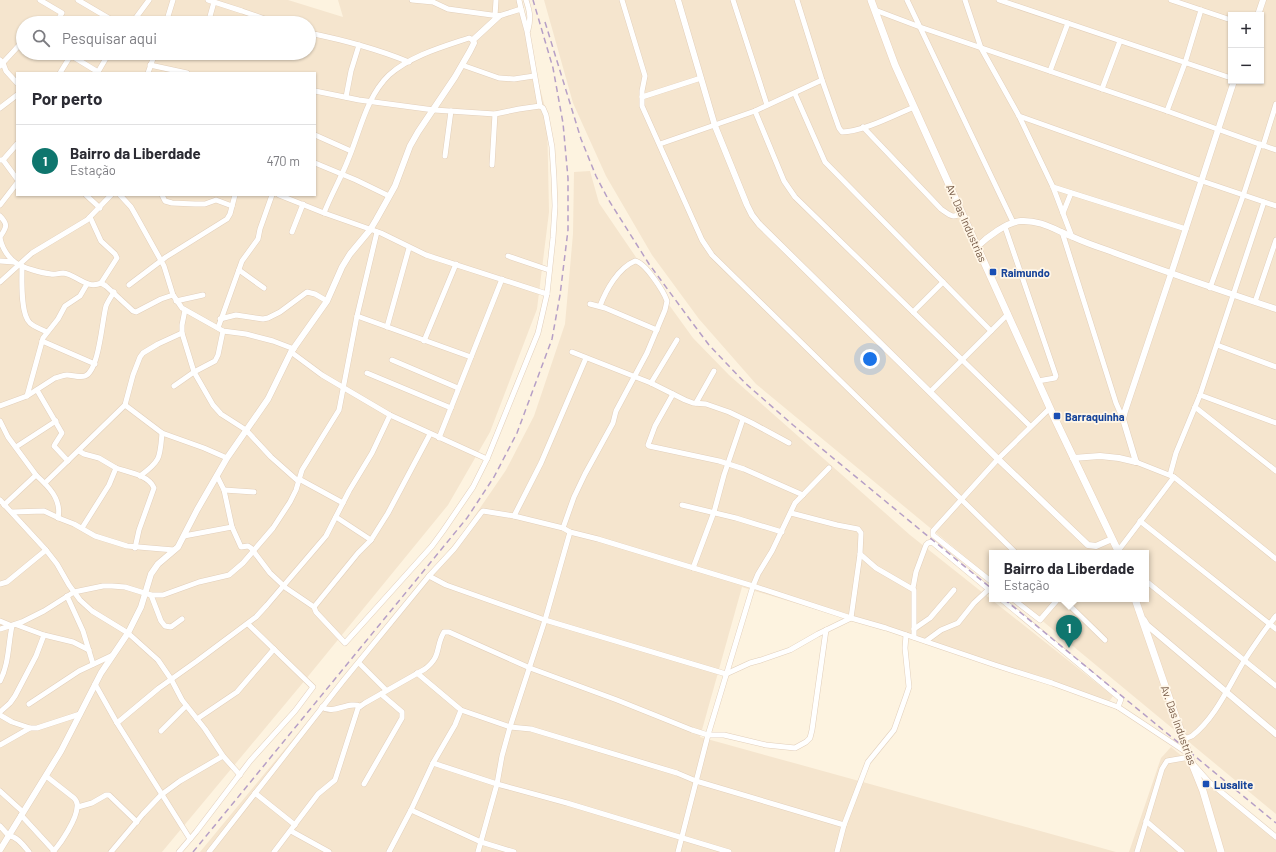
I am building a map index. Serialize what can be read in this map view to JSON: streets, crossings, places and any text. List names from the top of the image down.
{
  "streets": {
    "main road": ["Av. Das Industrias"]
  },
  "places": {
    "transit": ["Raimundo", "Barraquinha", "Lusalite"]
  },
  "page": {
    "map_buttons": ["+", "−"],
    "search": "Pesquisar aqui",
    "heading": "Por perto",
    "list": [
      {
        "mark": "1",
        "name": "Bairro da Liberdade",
        "note": "Estação",
        "value": "470 m"
      }
    ],
    "popup": ["Bairro da Liberdade", "Estação"],
    "pins": "1"
  }
}
